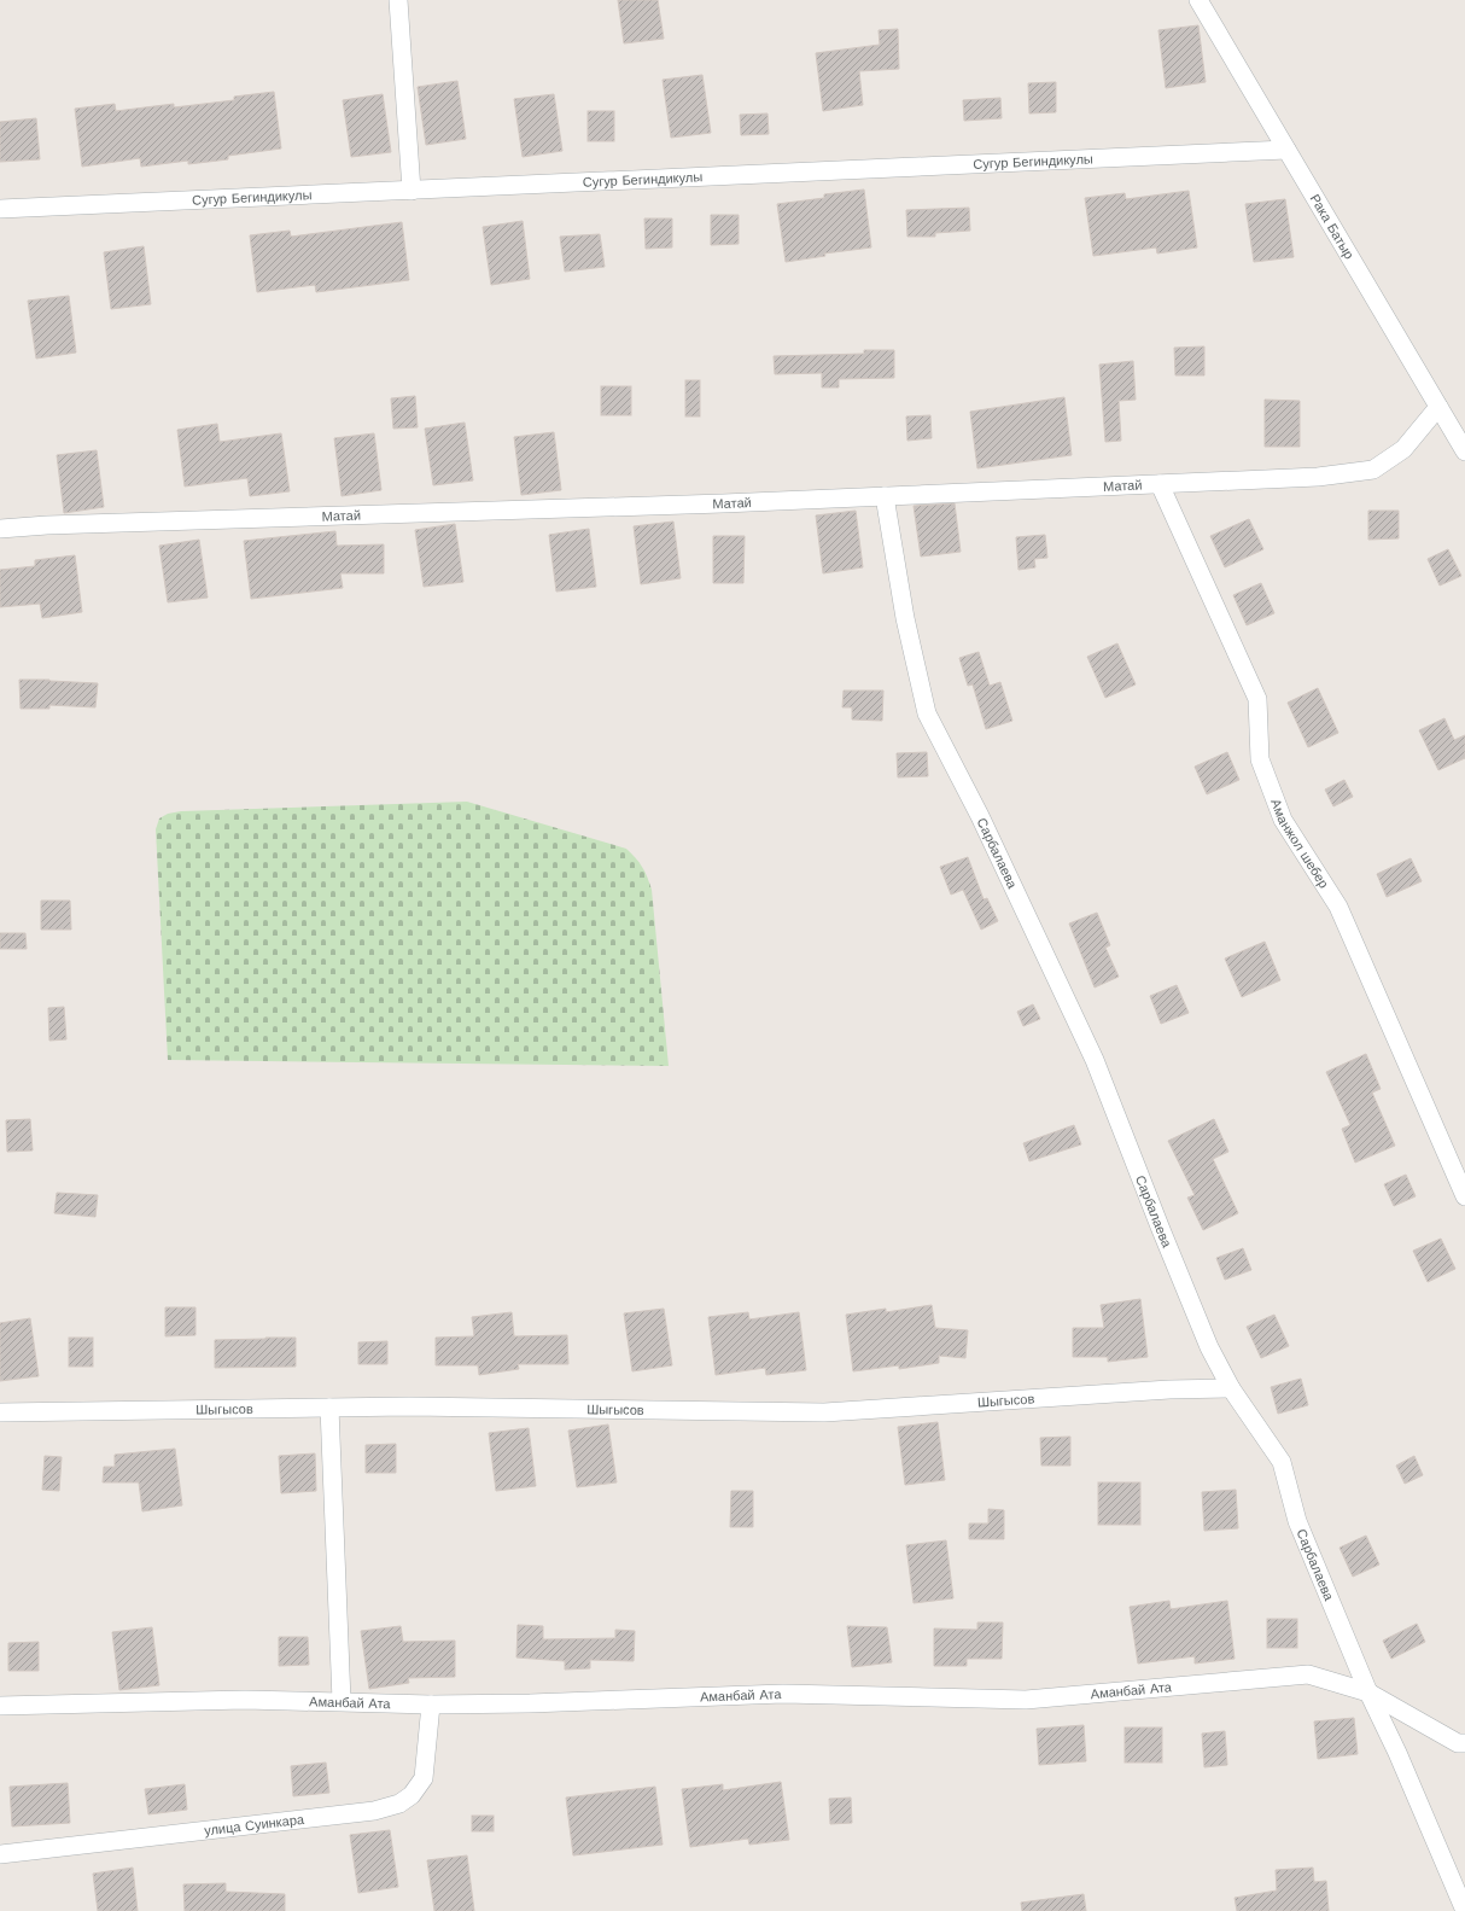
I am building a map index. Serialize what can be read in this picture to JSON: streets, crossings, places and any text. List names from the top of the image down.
{
  "streets": {
    "street": [
      "Сугур Бегиндикулы",
      "Рака Батыр",
      "Матай",
      "Аманжол шебер",
      "Сарбалаева",
      "Шыгысов",
      "Аманбай Ата",
      "улица Суинкара"
    ]
  },
  "crossings": [
    ["Сугур Бегиндикулы", "Рака Батыр"],
    ["Рака Батыр", "Матай"],
    ["Матай", "Аманжол шебер"],
    ["Матай", "Сарбалаева"],
    ["Сарбалаева", "Шыгысов"],
    ["Сарбалаева", "Аманбай Ата"],
    ["Аманбай Ата", "улица Суинкара"]
  ]
}
